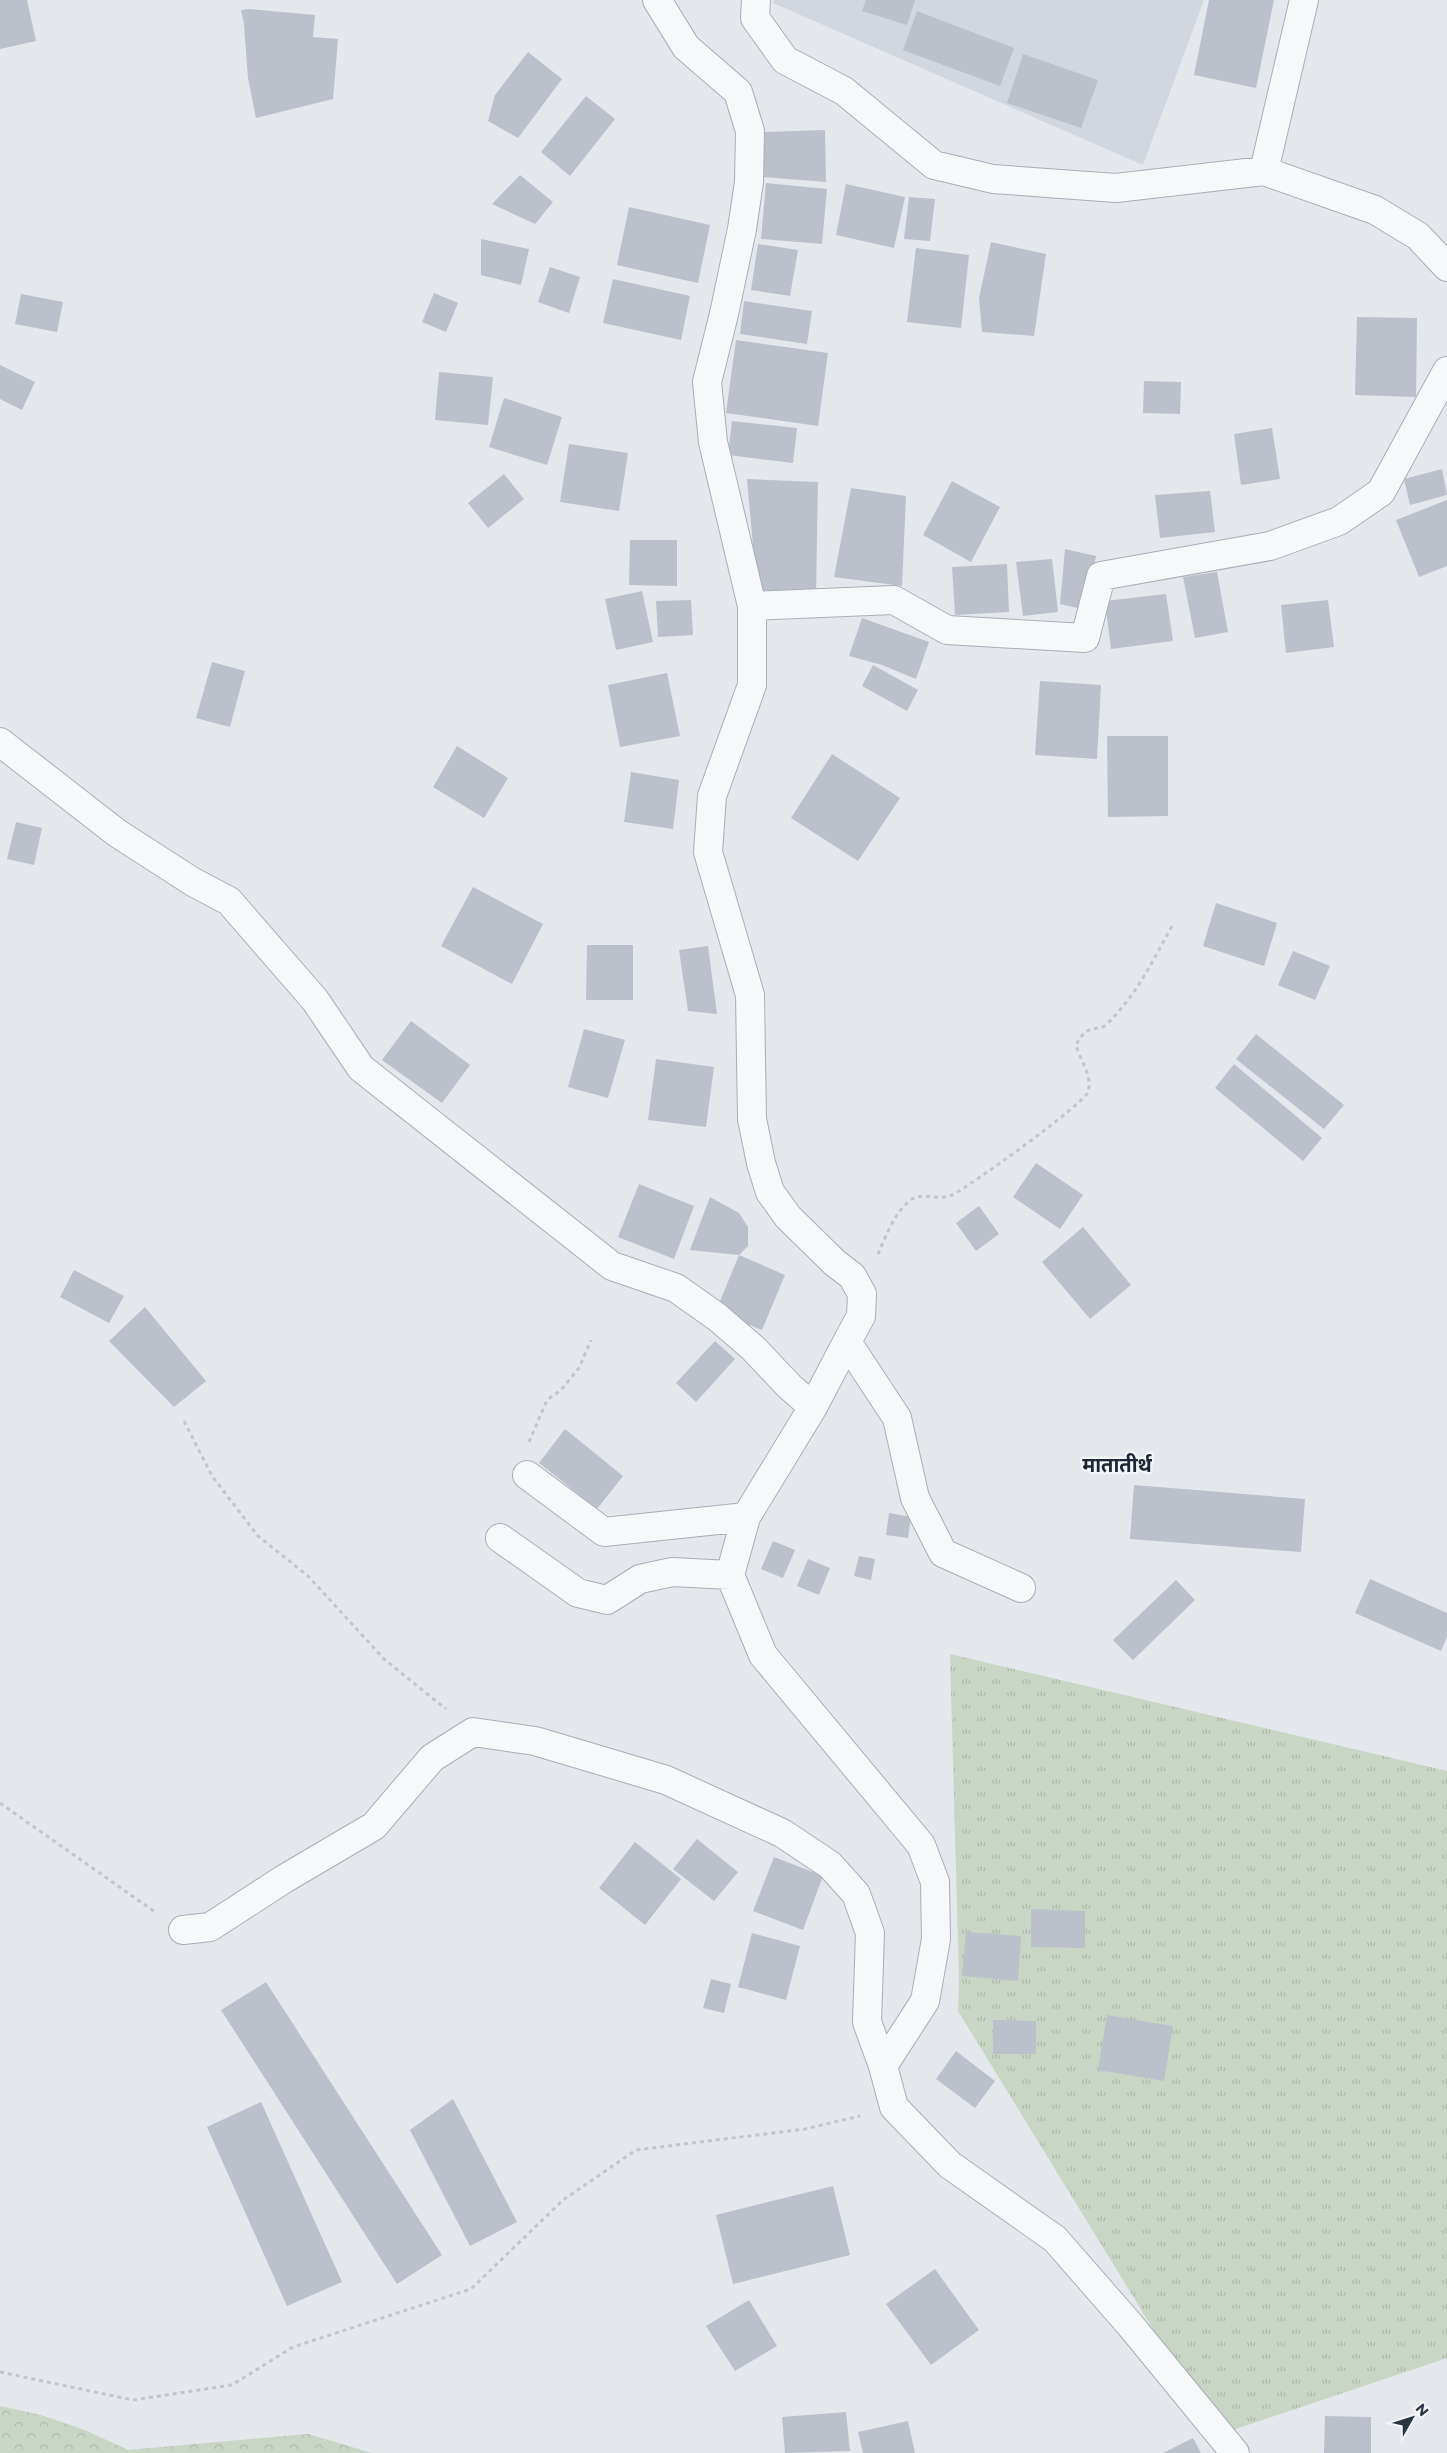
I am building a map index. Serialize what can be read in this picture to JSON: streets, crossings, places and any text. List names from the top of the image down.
{
  "districts": ["मातातीर्थ"],
  "north": "top right"
}
